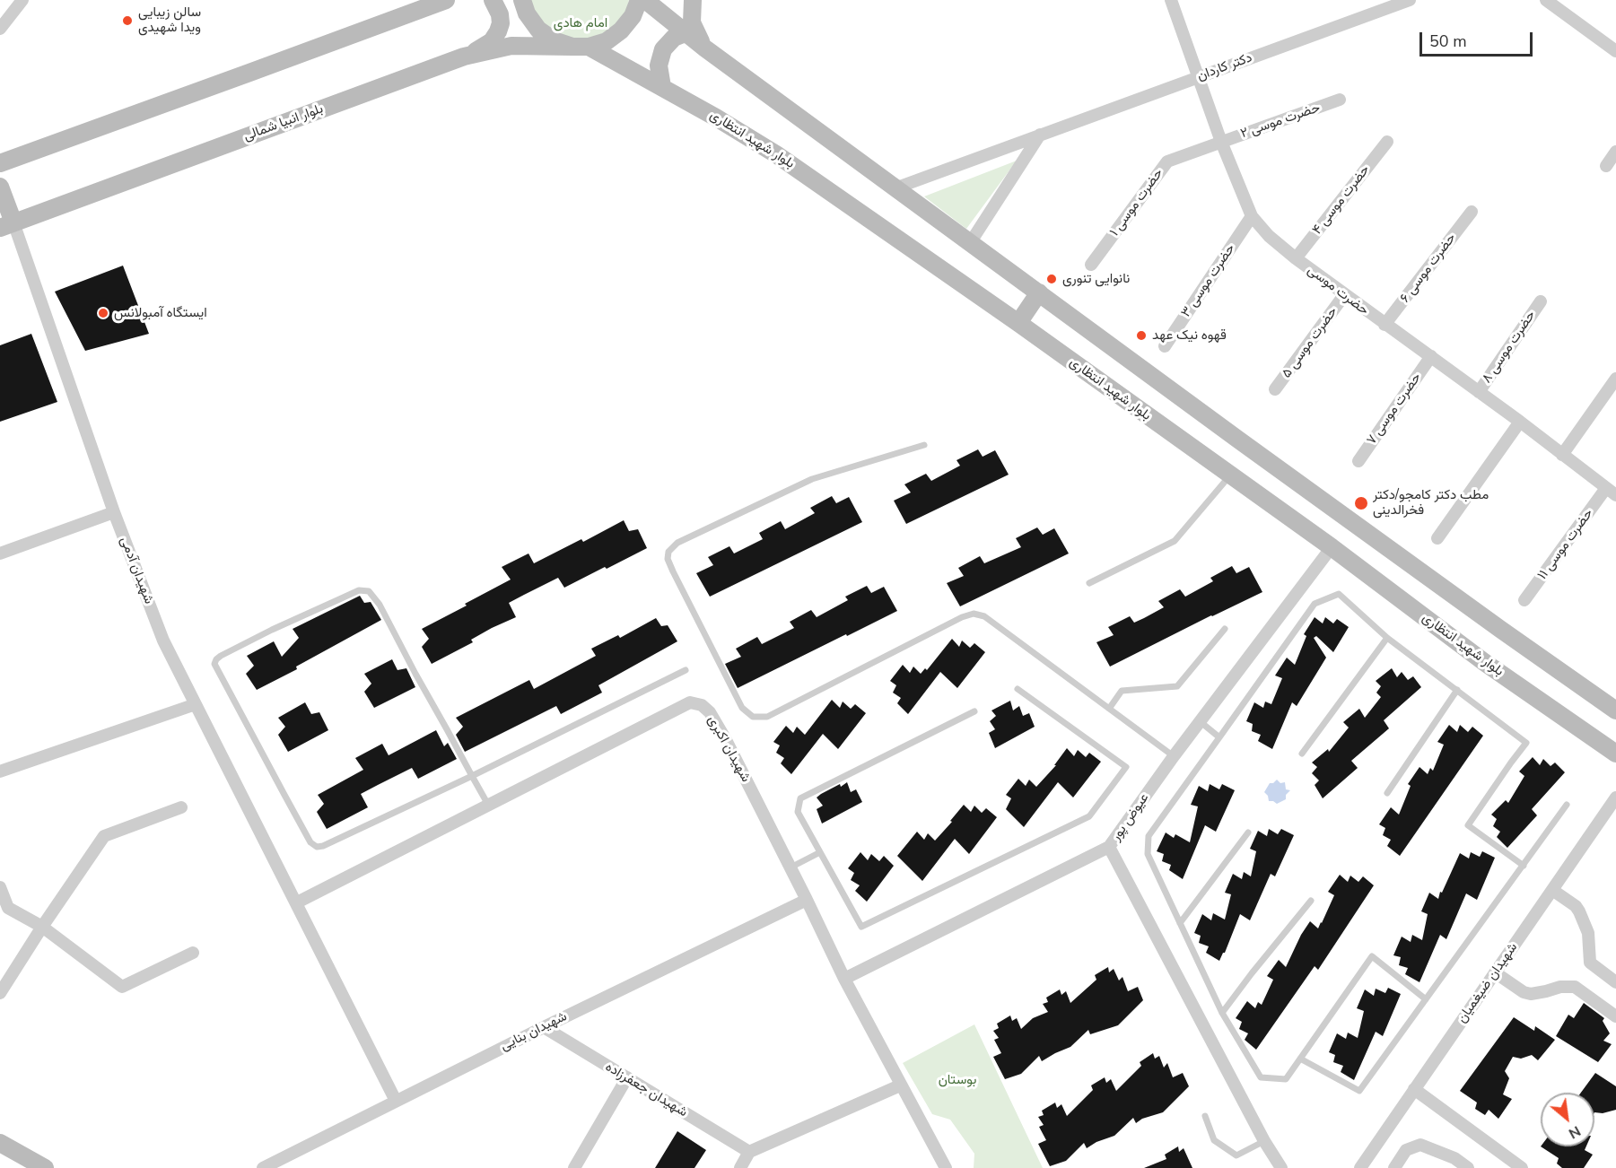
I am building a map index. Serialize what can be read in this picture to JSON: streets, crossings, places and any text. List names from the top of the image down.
{
  "streets": {
    "main road": ["بلوار انبیا شمالی", "بلوار شهید انتظاری"],
    "street": [
      "دکتر کاردان",
      "حضرت موسی ۲",
      "حضرت موسی ۴",
      "حضرت موسی ۱",
      "حضرت موسی ۶",
      "حضرت موسی ۳",
      "حضرت موسی",
      "حضرت موسی ۵",
      "حضرت موسی ۸",
      "حضرت موسی ۷",
      "حضرت موسی ۱۱",
      "شهیدان آدمی",
      "شهیدان اکبری",
      "عیوض پور",
      "شهیدان ضیغمیان",
      "شهیدان بنایی",
      "شهیدان جعفرزاده"
    ]
  },
  "crossings": [
    ["دکتر کاردان", "حضرت موسی"],
    ["حضرت موسی ۲", "حضرت موسی ۱"],
    ["حضرت موسی ۲", "حضرت موسی"],
    ["بلوار انبیا شمالی", "بلوار شهید انتظاری"],
    ["بلوار انبیا شمالی", "شهیدان آدمی"],
    ["بلوار شهید انتظاری", "عیوض پور"],
    ["حضرت موسی ۴", "حضرت موسی"],
    ["حضرت موسی ۱", "حضرت موسی"],
    ["حضرت موسی ۶", "حضرت موسی"],
    ["حضرت موسی ۳", "حضرت موسی"],
    ["حضرت موسی", "حضرت موسی ۵"],
    ["حضرت موسی", "حضرت موسی ۸"],
    ["حضرت موسی", "حضرت موسی ۷"],
    ["حضرت موسی", "حضرت موسی ۱۱"],
    ["شهیدان آدمی", "شهیدان اکبری"],
    ["شهیدان آدمی", "شهیدان بنایی"],
    ["شهیدان اکبری", "شهیدان بنایی"],
    ["شهیدان بنایی", "شهیدان جعفرزاده"]
  ],
  "parks": ["امام هادی", "بوستان"],
  "places": [
    "سالن زیبایی ویدا شهیدی",
    "نانوایی تنوری",
    "ایستگاه آمبولانس",
    "قهوه نیک عهد",
    "مطب دکتر کامجو/دکتر فخرالدینی"
  ],
  "scale_bar": "50 m",
  "north": "bottom right"
}
